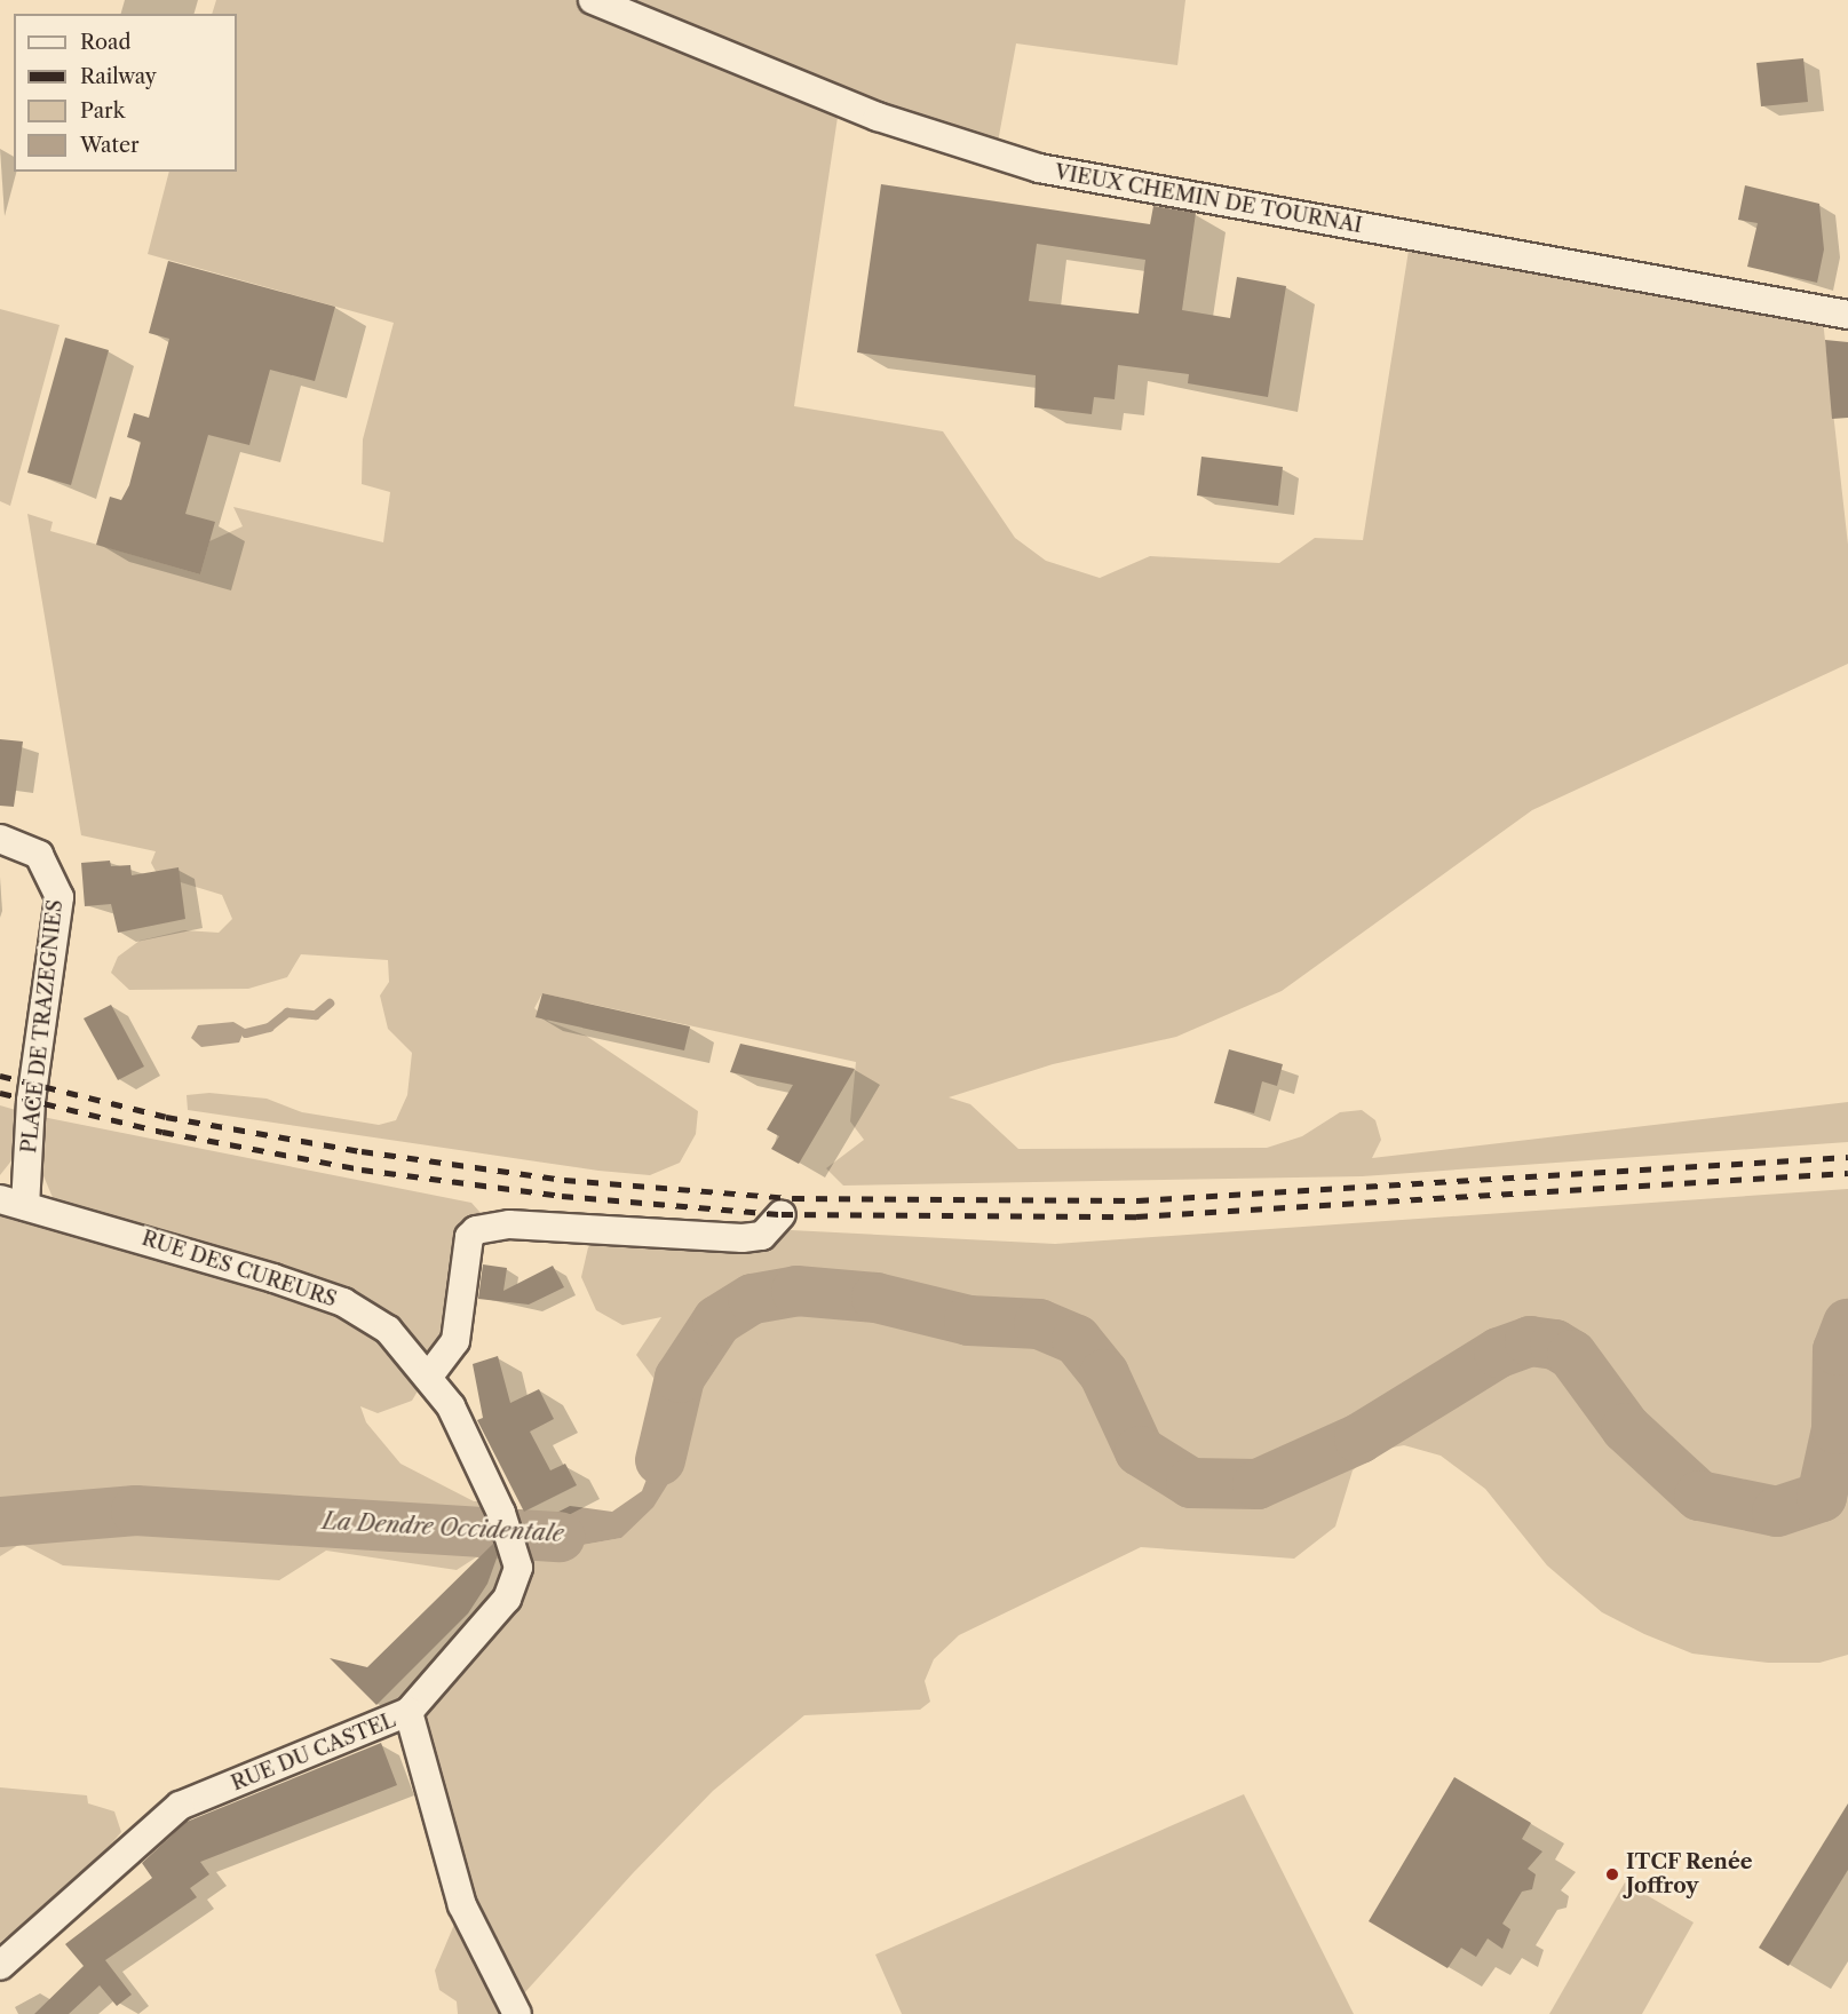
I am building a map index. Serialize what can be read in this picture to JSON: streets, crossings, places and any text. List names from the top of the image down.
{
  "streets": {
    "street": [
      "VIEUX CHEMIN DE TOURNAI",
      "PLACE DE TRAZEGNIES",
      "RUE DES CUREURS",
      "RUE DU CASTEL"
    ]
  },
  "crossings": [
    ["PLACE DE TRAZEGNIES", "RUE DES CUREURS"],
    ["RUE DES CUREURS", "RUE DU CASTEL"]
  ],
  "water": ["La Dendre Occidentale"],
  "places": ["ITCF Renée Joffroy"],
  "legend": [
    "Road",
    "Railway",
    "Park",
    "Water"
  ]
}
